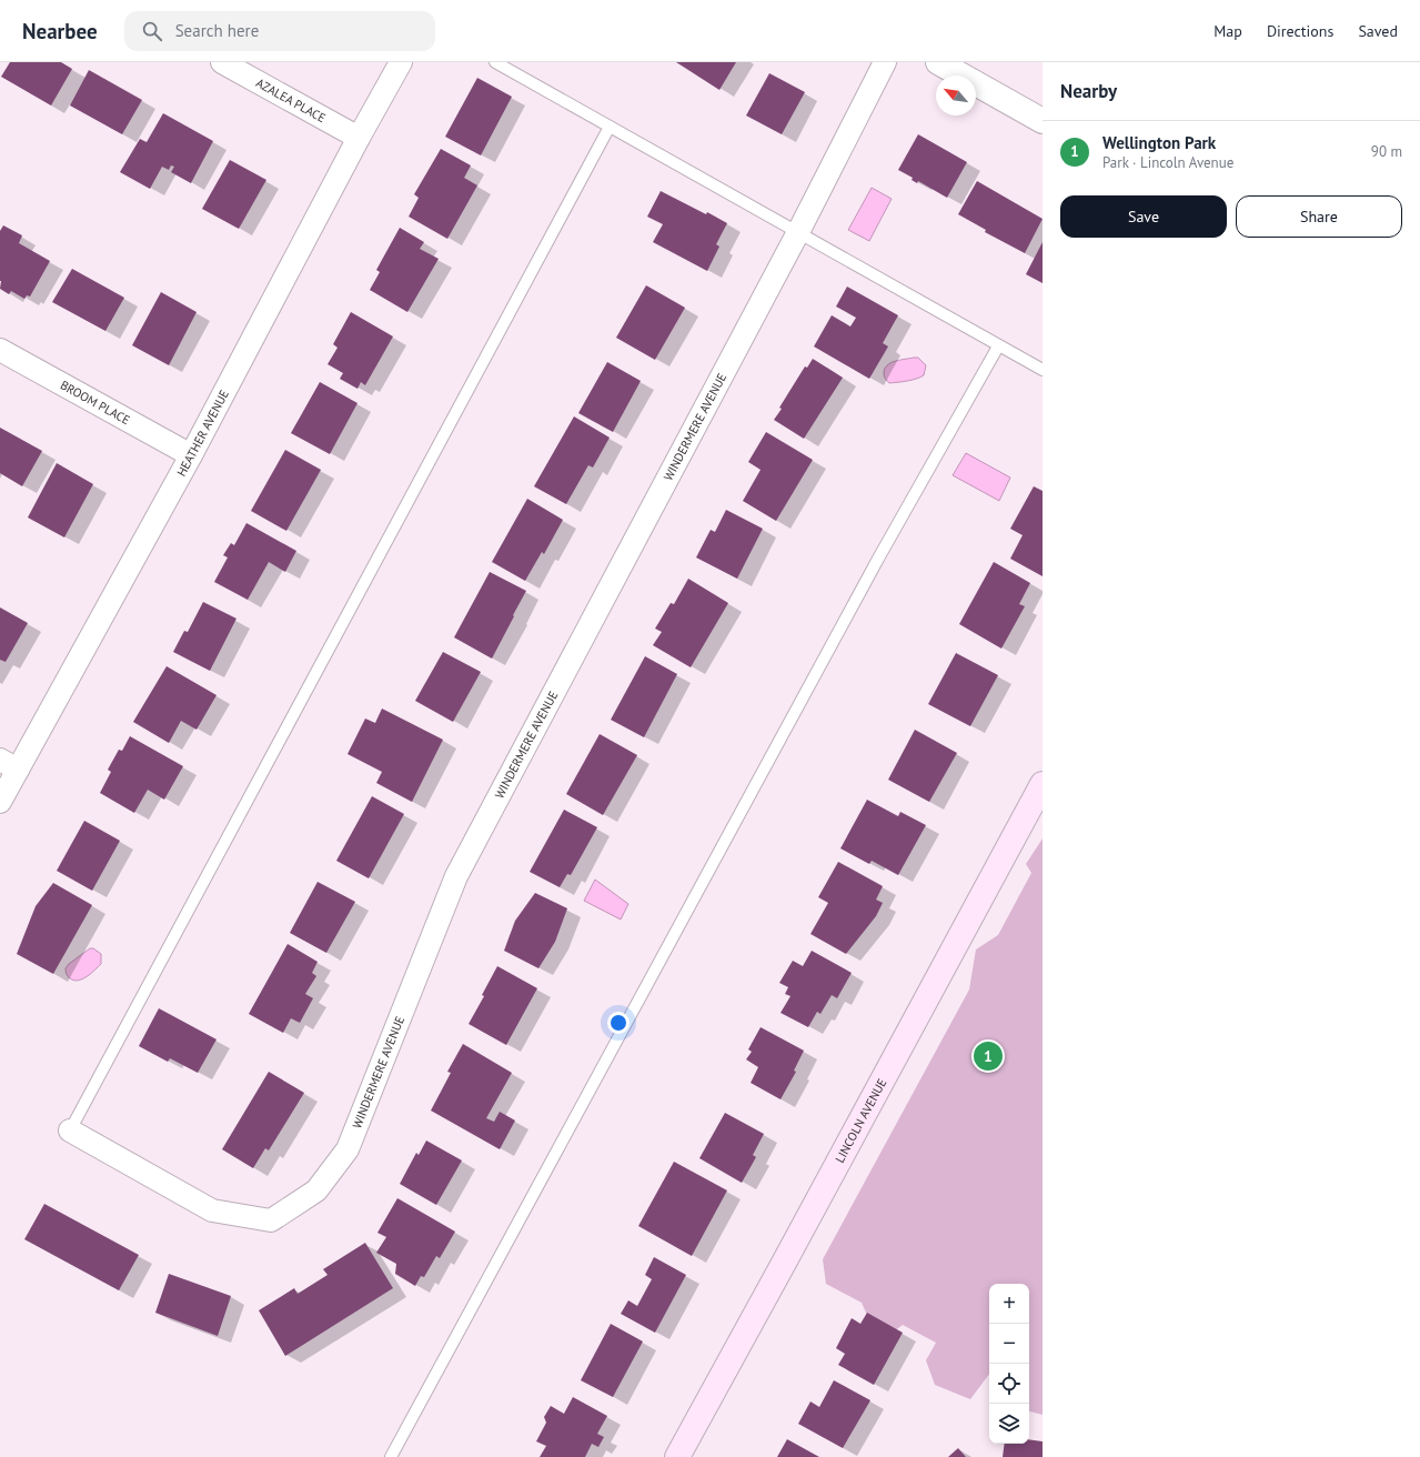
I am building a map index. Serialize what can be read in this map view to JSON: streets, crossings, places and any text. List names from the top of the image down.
{
  "streets": {
    "main road": ["LINCOLN AVENUE"],
    "street": [
      "AZALEA PLACE",
      "BROOM PLACE",
      "WINDERMERE AVENUE",
      "HEATHER AVENUE"
    ]
  },
  "crossings": [
    ["AZALEA PLACE", "HEATHER AVENUE"],
    ["BROOM PLACE", "HEATHER AVENUE"]
  ],
  "north": "top left",
  "page": {
    "header": "Nearbee",
    "search": "Search here",
    "nav": ["Map", "Directions", "Saved"],
    "heading": "Nearby",
    "list": [
      {
        "mark": "1",
        "name": "Wellington Park",
        "note": "Park · Lincoln Avenue",
        "value": "90 m"
      }
    ],
    "buttons": ["Save", "Share"],
    "pins": "1",
    "map_buttons": ["+", "−"]
  }
}
